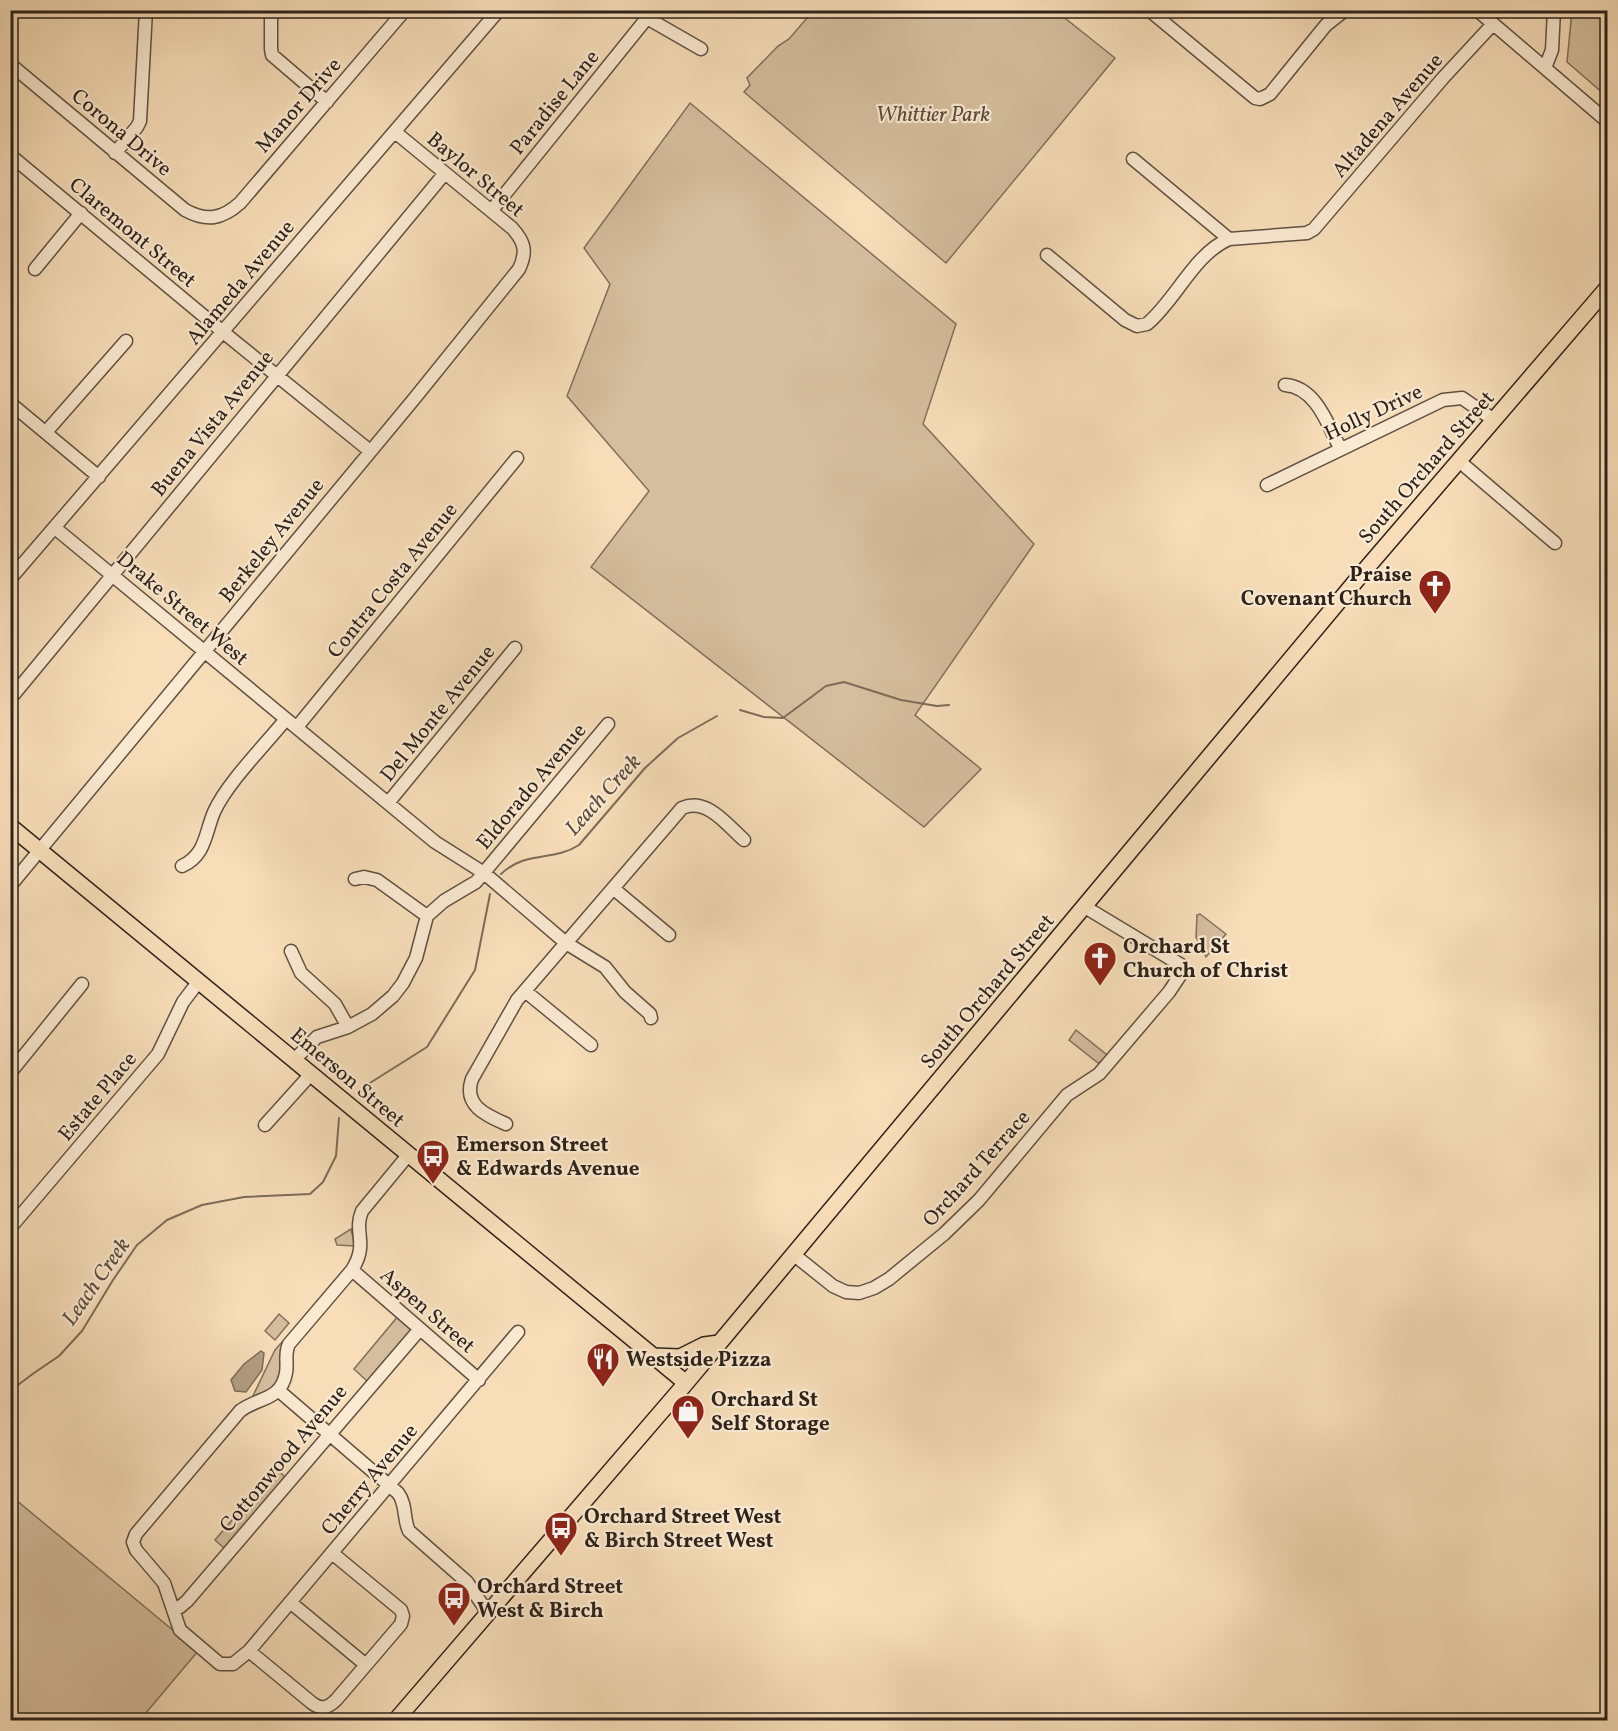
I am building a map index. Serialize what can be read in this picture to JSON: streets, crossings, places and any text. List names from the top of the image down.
{
  "streets": {
    "main road": ["South Orchard Street", "Emerson Street"],
    "street": [
      "Paradise Lane",
      "Manor Drive",
      "Altadena Avenue",
      "Corona Drive",
      "Baylor Street",
      "Claremont Street",
      "Alameda Avenue",
      "Holly Drive",
      "Buena Vista Avenue",
      "Berkeley Avenue",
      "Contra Costa Avenue",
      "Drake Street West",
      "Del Monte Avenue",
      "Eldorado Avenue",
      "Estate Place",
      "Orchard Terrace",
      "Aspen Street",
      "Cottonwood Avenue",
      "Cherry Avenue"
    ]
  },
  "crossings": [
    ["Paradise Lane", "Baylor Street"],
    ["Manor Drive", "Corona Drive"],
    ["Baylor Street", "Alameda Avenue"],
    ["Baylor Street", "Buena Vista Avenue"],
    ["Baylor Street", "Berkeley Avenue"],
    ["Claremont Street", "Alameda Avenue"],
    ["Claremont Street", "Buena Vista Avenue"],
    ["Claremont Street", "Berkeley Avenue"],
    ["Alameda Avenue", "Drake Street West"],
    ["Holly Drive", "South Orchard Street"],
    ["Buena Vista Avenue", "Drake Street West"],
    ["South Orchard Street", "Emerson Street"],
    ["South Orchard Street", "Orchard Terrace"],
    ["Berkeley Avenue", "Drake Street West"],
    ["Berkeley Avenue", "Emerson Street"],
    ["Contra Costa Avenue", "Drake Street West"],
    ["Emerson Street", "Estate Place"],
    ["Aspen Street", "Cottonwood Avenue"],
    ["Aspen Street", "Cherry Avenue"]
  ],
  "water": ["Leach Creek"],
  "parks": ["Whittier Park"],
  "places": {
    "church": ["Praise Covenant Church", "Orchard St Church of Christ"],
    "bus stop": ["Emerson Street & Edwards Avenue", "Orchard Street West & Birch Street West", "Orchard Street West & Birch"],
    "restaurant": ["Westside Pizza"],
    "shop": ["Orchard St Self Storage"]
  }
}
